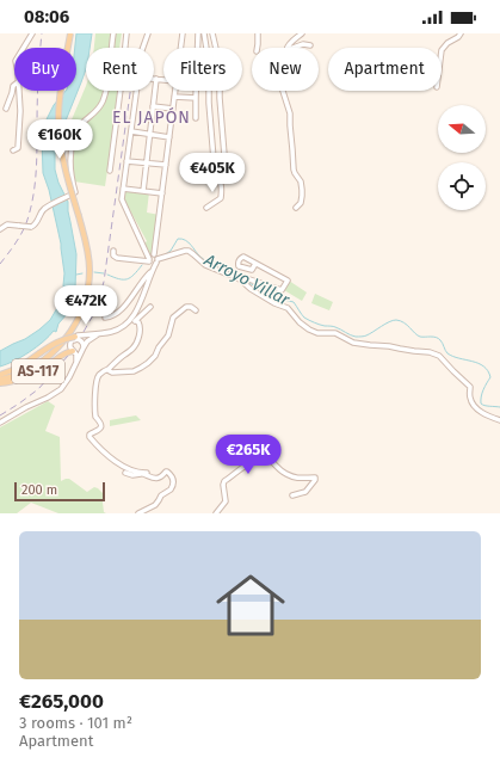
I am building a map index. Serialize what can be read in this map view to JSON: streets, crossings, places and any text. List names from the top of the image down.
{
  "streets": {
    "main road": ["AS-117"]
  },
  "districts": ["EL JAPÓN"],
  "water": ["Arroyo Villar"],
  "scale_bar": "200 m",
  "north": "left",
  "page": {
    "status": "08:06",
    "chip": [
      "Buy",
      "Rent",
      "Filters",
      "New",
      "Apartment"
    ],
    "price": [
      "€160K",
      "€405K",
      "€472K",
      "€265K"
    ],
    "scale": "200 m",
    "list": [
      {
        "name": "€265,000",
        "note": "3 rooms · 101 m² · Apartment"
      }
    ]
  }
}
